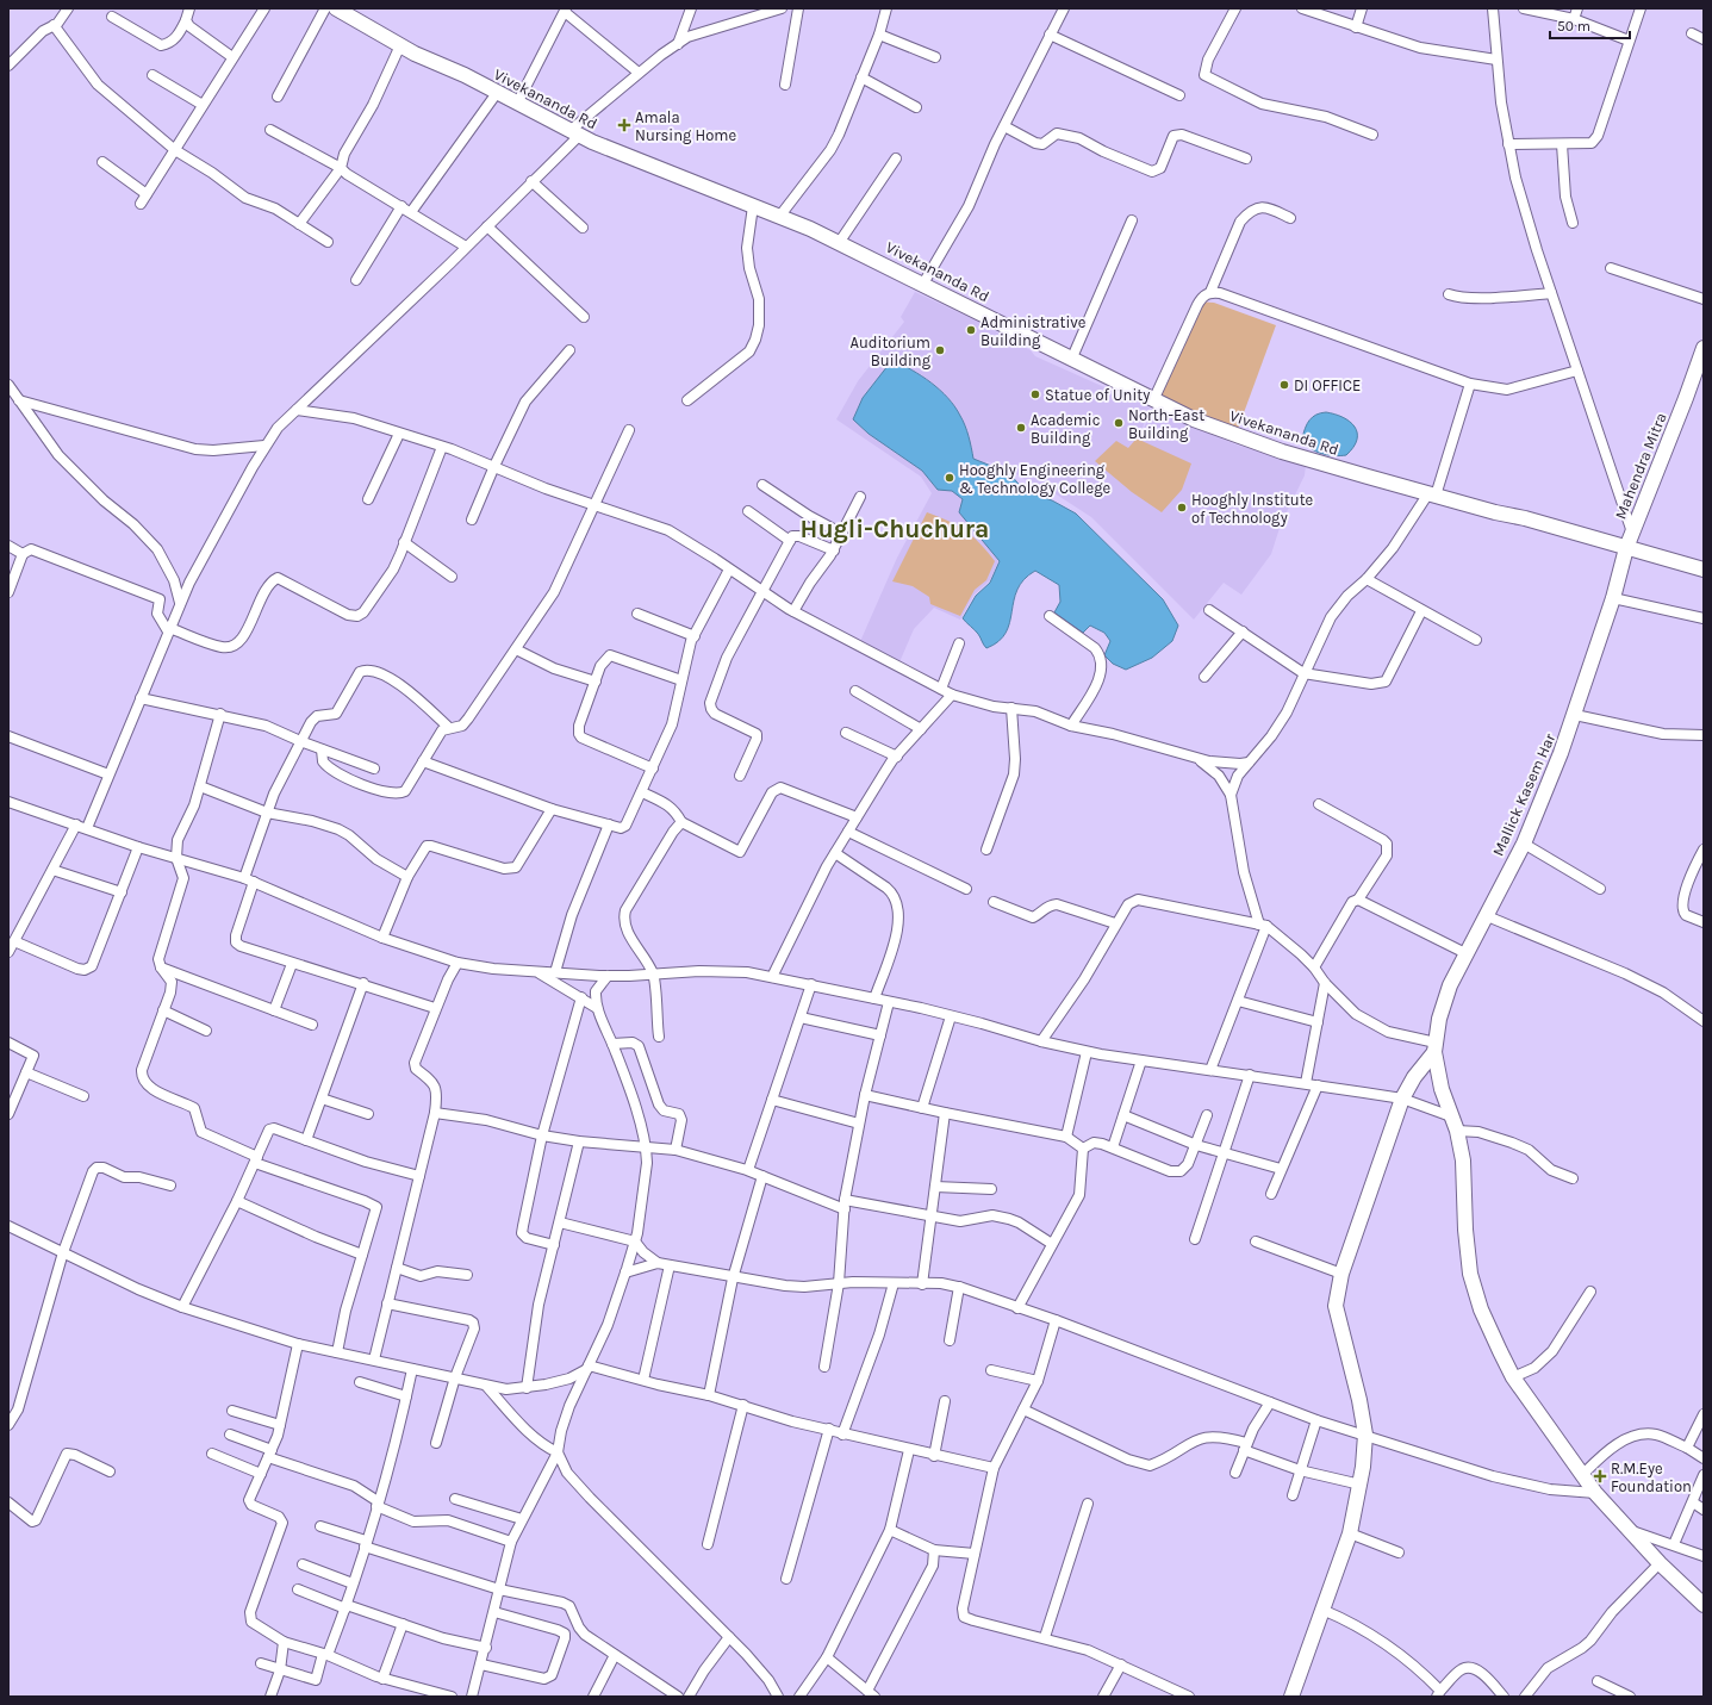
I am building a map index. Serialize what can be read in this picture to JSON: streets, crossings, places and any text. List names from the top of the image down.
{
  "streets": {
    "street": ["Vivekananda Rd", "Mahendra Mitra", "Mallick Kasem Har"]
  },
  "crossings": [
    ["Vivekananda Rd", "Mahendra Mitra"],
    ["Mahendra Mitra", "Mallick Kasem Har"]
  ],
  "districts": ["Hugli-Chuchura"],
  "places": {
    "health": ["Amala Nursing Home", "R.M.Eye Foundation"],
    "other": [
      "Administrative Building",
      "Auditorium Building",
      "DI OFFICE",
      "Statue of Unity",
      "North-East Building",
      "Academic Building",
      "Hooghly Engineering & Technology College",
      "Hooghly Institute of Technology"
    ]
  },
  "scale_bar": "50 m"
}
